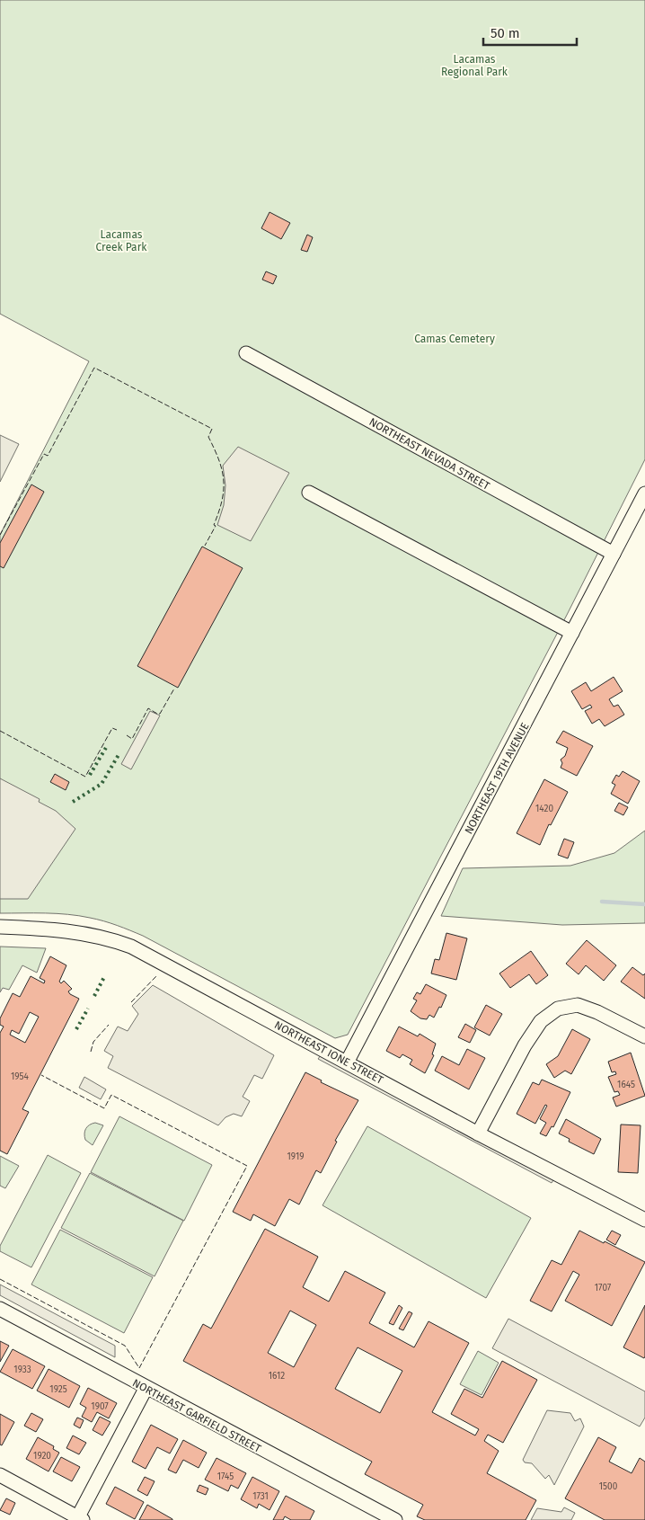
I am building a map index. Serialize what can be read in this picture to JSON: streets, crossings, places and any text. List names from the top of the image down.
{
  "streets": {
    "street": [
      "NORTHEAST NEVADA STREET",
      "NORTHEAST 19TH AVENUE",
      "NORTHEAST IONE STREET",
      "NORTHEAST GARFIELD STREET"
    ]
  },
  "crossings": [
    ["NORTHEAST NEVADA STREET", "NORTHEAST 19TH AVENUE"],
    ["NORTHEAST 19TH AVENUE", "NORTHEAST IONE STREET"]
  ],
  "parks": ["Lacamas Regional Park", "Lacamas Creek Park", "Camas Cemetery"],
  "house_numbers": [
    "1420",
    "1954",
    "1645",
    "1919",
    "1707",
    "1933",
    "1612",
    "1925",
    "1907",
    "1920",
    "1745",
    "1500",
    "1731"
  ],
  "scale_bar": "50 m"
}
